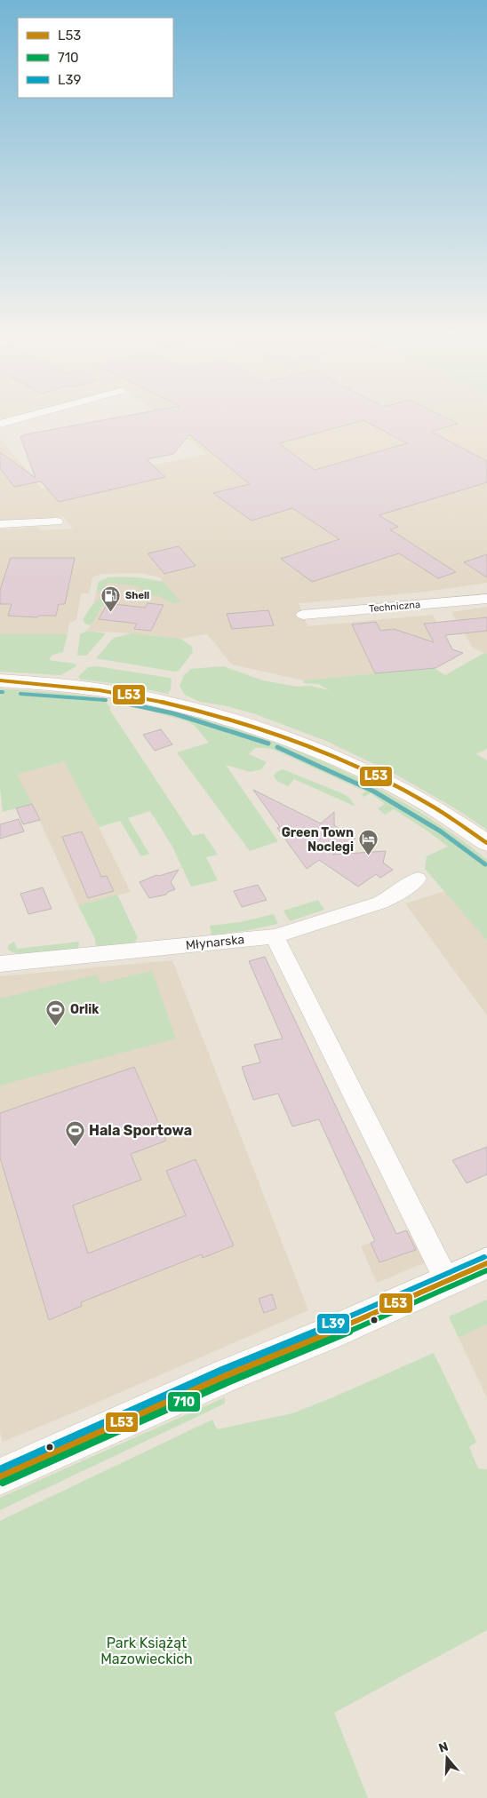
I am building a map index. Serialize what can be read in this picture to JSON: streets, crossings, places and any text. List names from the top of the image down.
{
  "streets": {
    "street": ["Techniczna", "Młynarska"]
  },
  "parks": ["Park Książąt Mazowieckich"],
  "places": {
    "fuel station": ["Shell"],
    "hotel": ["Green Town Noclegi"],
    "sports": ["Orlik", "Hala Sportowa"]
  },
  "lines": ["transit line L53", "transit line L39", "transit line 710"],
  "legend": ["L53", "710", "L39"],
  "north": "top"
}
